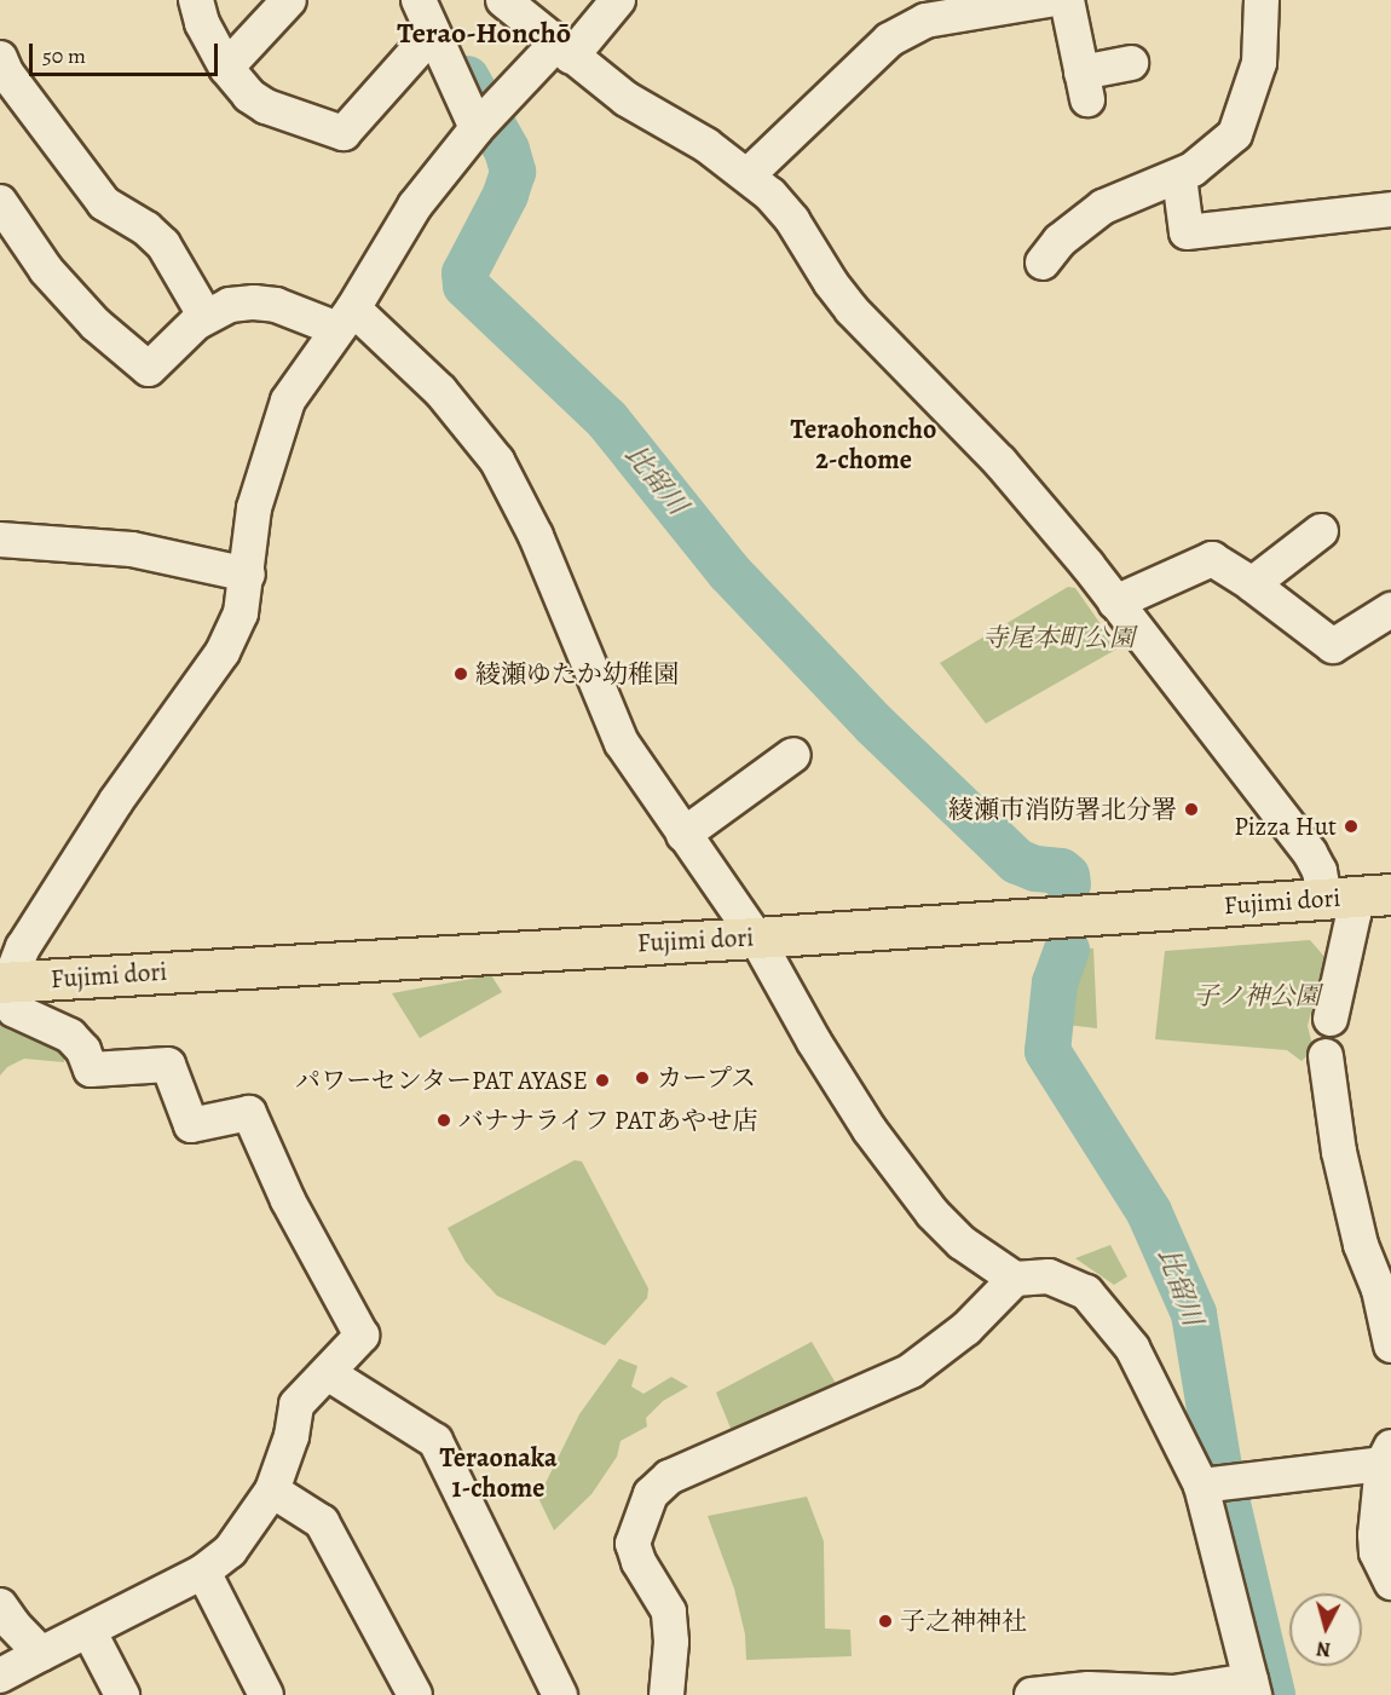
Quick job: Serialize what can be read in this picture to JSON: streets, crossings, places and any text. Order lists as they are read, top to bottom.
{
  "streets": {
    "main road": ["Fujimi dori"]
  },
  "districts": ["Terao-Honchō", "Teraohoncho 2-chome", "Teraonaka 1-chome"],
  "water": ["比留川"],
  "parks": ["寺尾本町公園", "子ノ神公園"],
  "places": [
    "綾瀬ゆたか幼稚園",
    "綾瀬市消防署北分署",
    "Pizza Hut",
    "カープス",
    "パワーセンターPAT AYASE",
    "バナナライフ PATあやせ店",
    "子之神神社"
  ],
  "scale_bar": "50 m",
  "north": "bottom"
}
